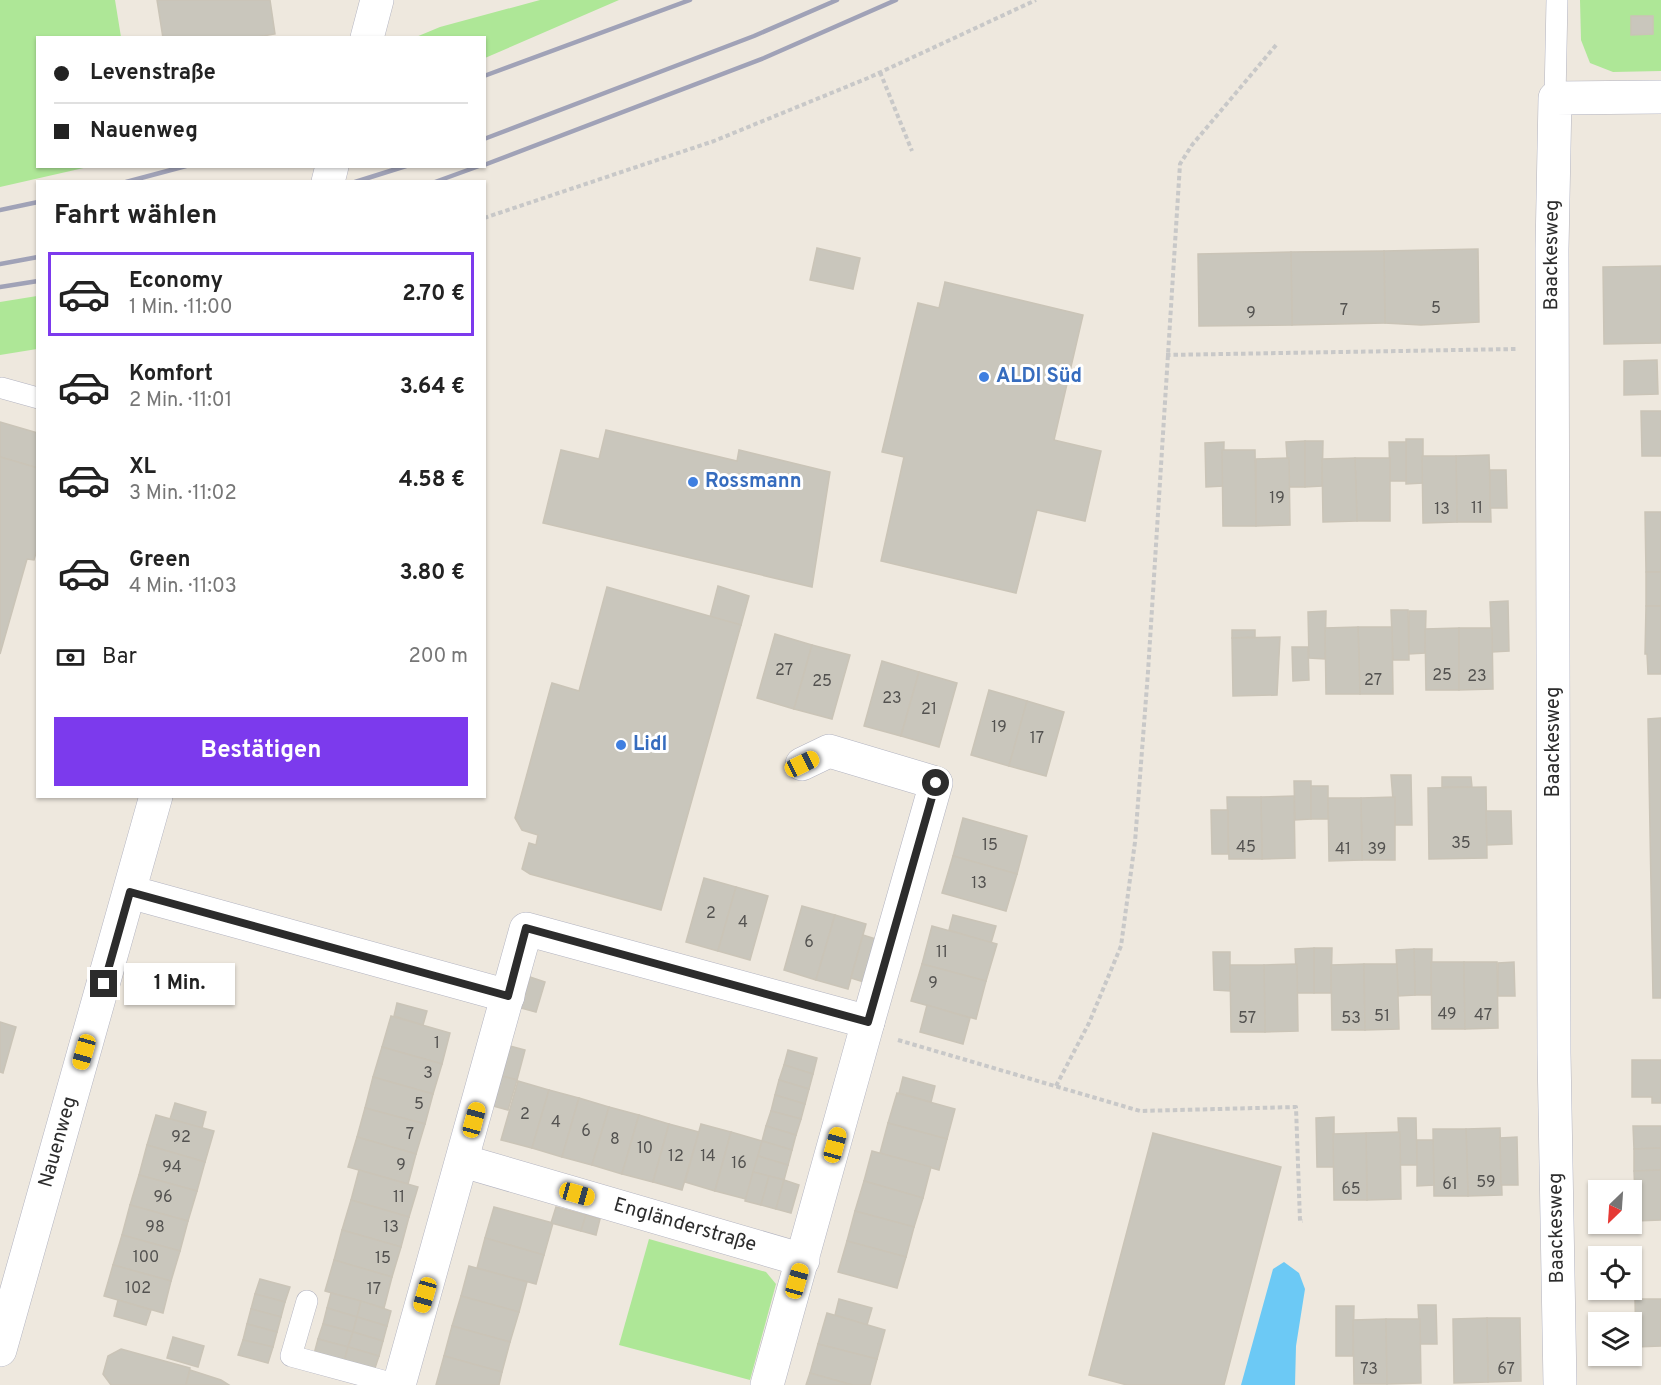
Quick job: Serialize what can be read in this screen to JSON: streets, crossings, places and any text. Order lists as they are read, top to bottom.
{
  "streets": {
    "street": ["Baackesweg", "Nauenweg", "Engländerstraße"]
  },
  "places": ["ALDI Süd", "Rossmann", "Lidl"],
  "house_numbers": [
    "5",
    "7",
    "9",
    "19",
    "11",
    "13",
    "27",
    "25",
    "23",
    "27",
    "25",
    "23",
    "21",
    "19",
    "17",
    "35",
    "15",
    "45",
    "41",
    "39",
    "13",
    "2",
    "4",
    "6",
    "11",
    "9",
    "49",
    "47",
    "51",
    "57",
    "53",
    "1",
    "3",
    "5",
    "2",
    "4",
    "6",
    "7",
    "92",
    "8",
    "10",
    "12",
    "14",
    "16",
    "9",
    "94",
    "59",
    "61",
    "65",
    "96",
    "11",
    "98",
    "13",
    "100",
    "15",
    "102",
    "17",
    "73",
    "67"
  ],
  "north": "bottom left",
  "page": {
    "banner": ["Levenstraße", "Nauenweg"],
    "heading": "Fahrt wählen",
    "list": [
      {
        "name": "Economy",
        "note": "1 Min. · 11:00",
        "value": "2.70 €"
      },
      {
        "name": "Komfort",
        "note": "2 Min. · 11:01",
        "value": "3.64 €"
      },
      {
        "name": "XL",
        "note": "3 Min. · 11:02",
        "value": "4.58 €"
      },
      {
        "name": "Green",
        "note": "4 Min. · 11:03",
        "value": "3.80 €"
      }
    ],
    "pay": ["Bar", "200 m"],
    "buttons": "Bestätigen",
    "bubble": "1 Min."
  }
}
